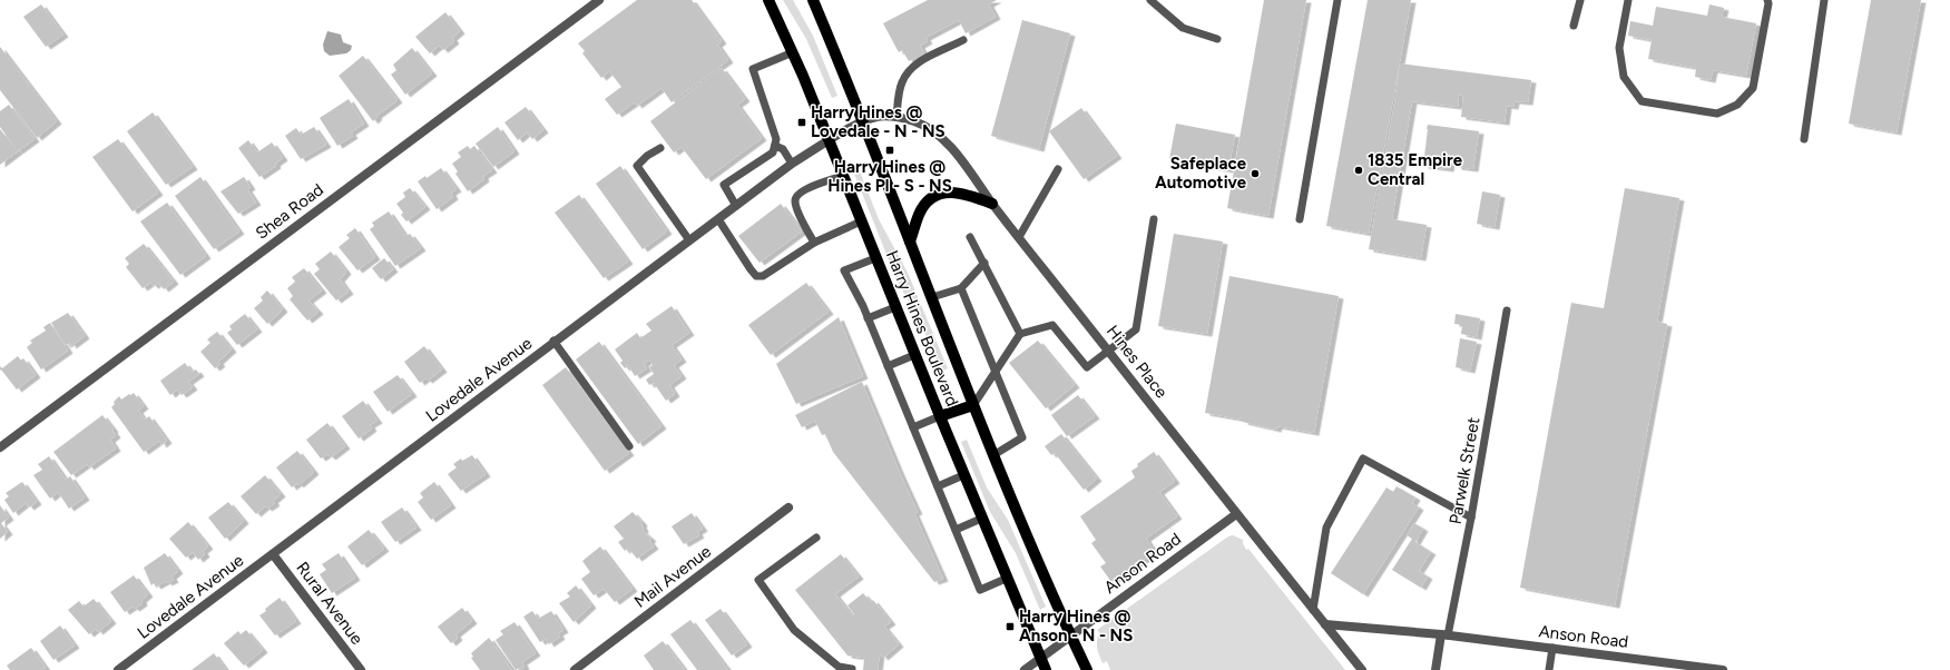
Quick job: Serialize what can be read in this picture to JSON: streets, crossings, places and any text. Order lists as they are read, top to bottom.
{
  "streets": {
    "main road": ["Harry Hines Boulevard"],
    "street": [
      "Shea Road",
      "Hines Place",
      "Lovedale Avenue",
      "Anson Road",
      "Mail Avenue",
      "Rural Avenue"
    ],
    "lane": ["Parwelk Street"]
  },
  "crossings": [
    ["Harry Hines Boulevard", "Hines Place"],
    ["Harry Hines Boulevard", "Lovedale Avenue"],
    ["Harry Hines Boulevard", "Anson Road"],
    ["Hines Place", "Lovedale Avenue"],
    ["Hines Place", "Anson Road"],
    ["Lovedale Avenue", "Rural Avenue"],
    ["Parwelk Street", "Anson Road"]
  ],
  "places": {
    "transit": ["Harry Hines @ Lovedale - N - NS", "Harry Hines @ Hines Pl - S - NS", "Harry Hines @ Anson - N - NS"],
    "other": ["1835 Empire Central", "Safeplace Automotive"]
  }
}
